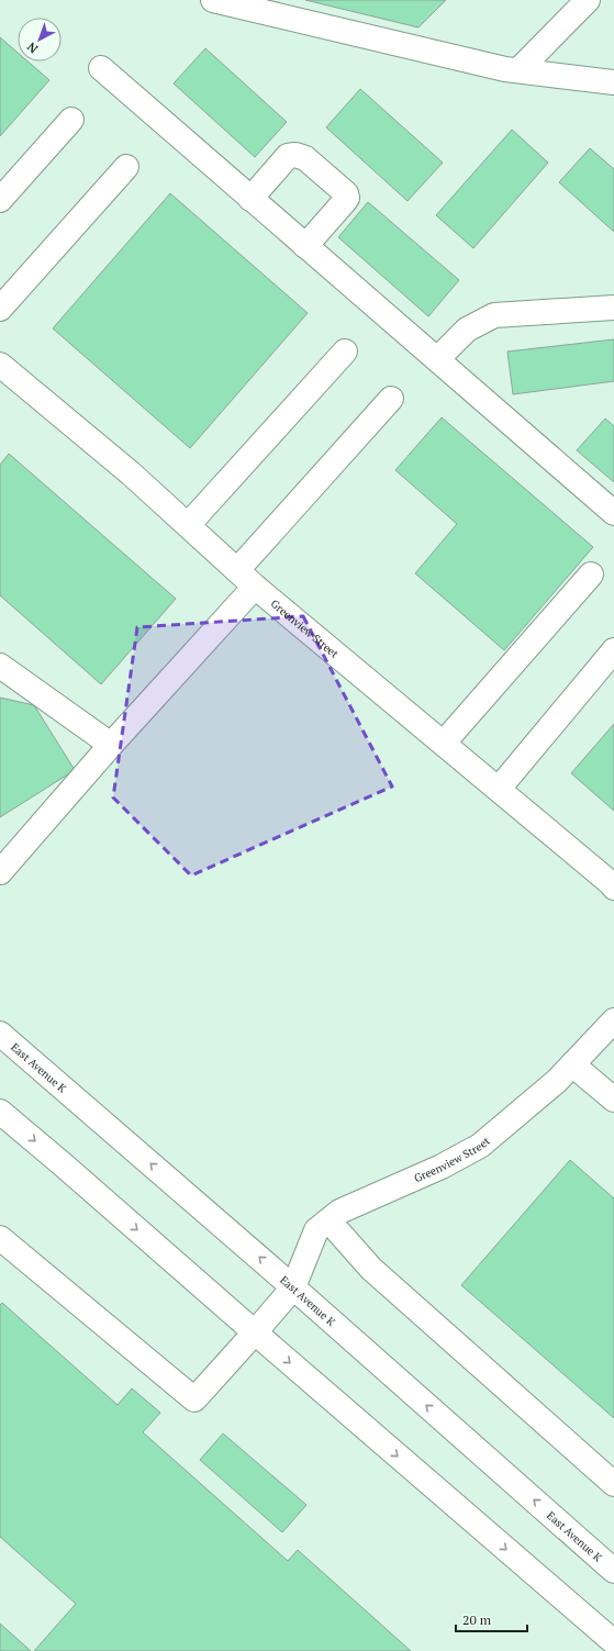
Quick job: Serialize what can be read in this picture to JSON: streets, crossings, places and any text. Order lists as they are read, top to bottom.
{
  "streets": {
    "street": ["Greenview Street", "East Avenue K"]
  },
  "crossings": [
    ["Greenview Street", "East Avenue K"]
  ],
  "scale_bar": "20 m",
  "north": "bottom left"
}
